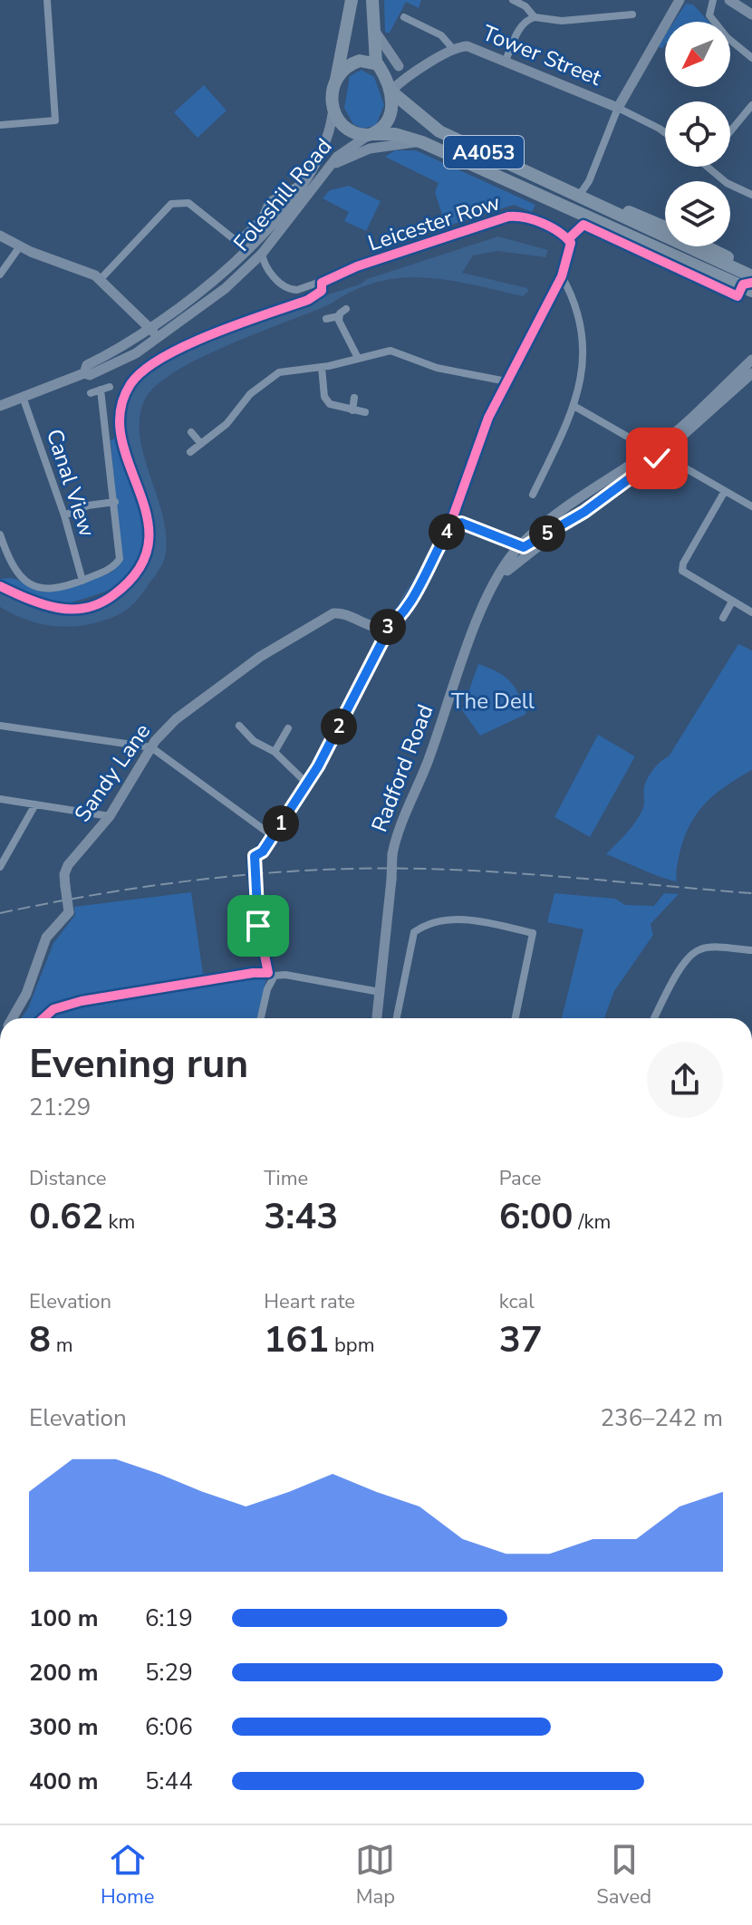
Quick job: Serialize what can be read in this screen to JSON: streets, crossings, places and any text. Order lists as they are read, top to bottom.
{
  "streets": {
    "highway": ["A4053"],
    "main road": [
      "Tower Street",
      "Foleshill Road",
      "Radford Road",
      "Sandy Lane"
    ],
    "street": ["Leicester Row", "Canal View"]
  },
  "crossings": [
    ["Tower Street", "A4053"],
    ["Tower Street", "Foleshill Road"],
    ["A4053", "Foleshill Road"],
    ["Foleshill Road", "Canal View"]
  ],
  "parks": ["The Dell"],
  "north": "bottom left",
  "page": {
    "pins": [
      "4",
      "5",
      "3",
      "2",
      "1"
    ],
    "heading": ["Evening run", "21:29"],
    "stats": [
      ["Distance", "0.62 km"],
      ["Time", "3:43"],
      ["Pace", "6:00 /km"],
      ["Elevation", "8 m"],
      ["Heart rate", "161 bpm"],
      ["kcal", "37"]
    ],
    "chart": ["Elevation", "236–242 m"],
    "list": [
      {
        "name": "100 m",
        "note": "6:19"
      },
      {
        "name": "200 m",
        "note": "5:29"
      },
      {
        "name": "300 m",
        "note": "6:06"
      },
      {
        "name": "400 m",
        "note": "5:44"
      }
    ],
    "tabs": ["Home", "Map", "Saved"]
  }
}
